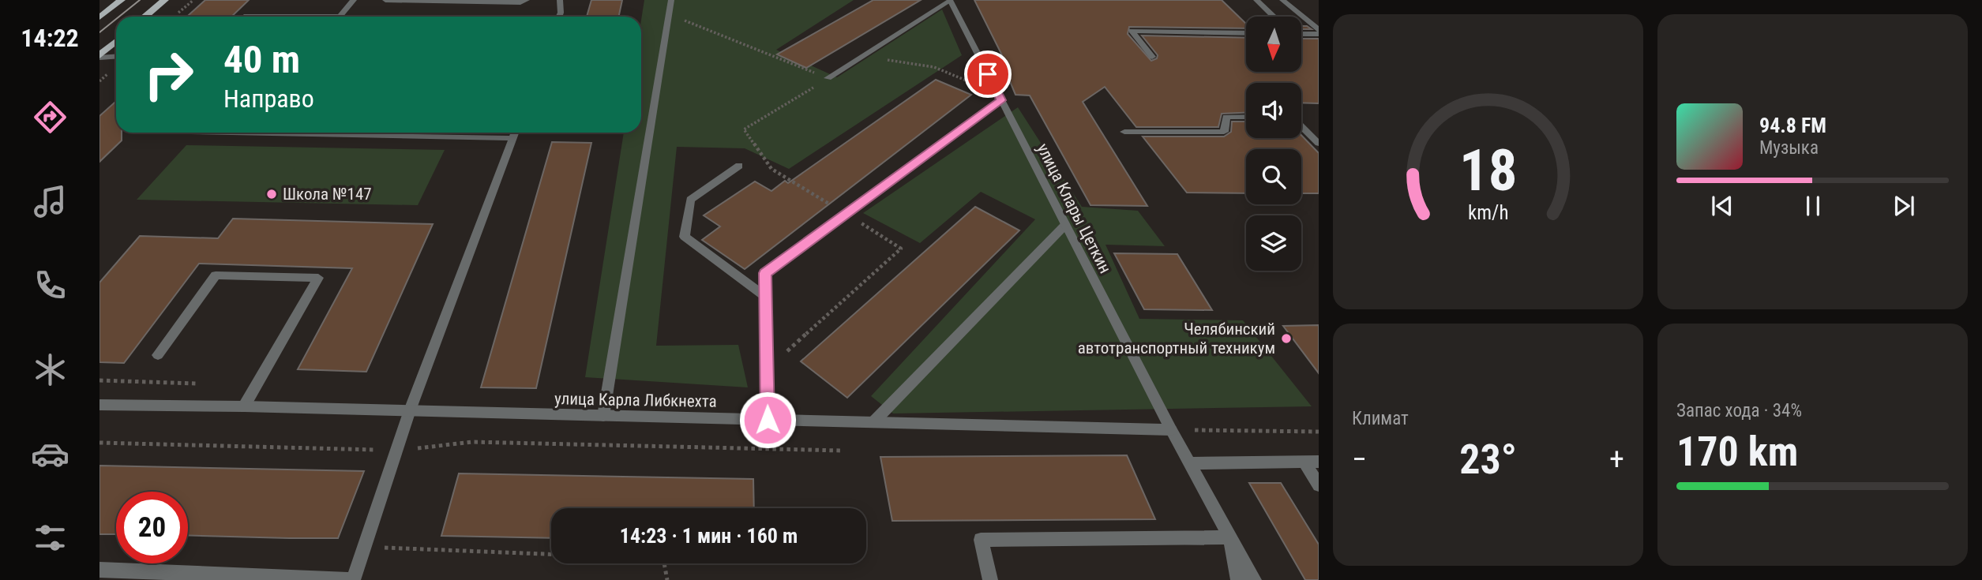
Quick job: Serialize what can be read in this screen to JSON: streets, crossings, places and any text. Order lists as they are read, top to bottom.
{
  "streets": {
    "street": ["улица Клары Цеткин", "улица Карла Либкнехта"]
  },
  "crossings": [
    ["улица Клары Цеткин", "улица Карла Либкнехта"]
  ],
  "places": ["Школа №147", "Челябинский автотранспортный техникум"],
  "north": "bottom",
  "page": {
    "tabs": "14:22",
    "turn": ["40 m", "Направо"],
    "song": ["94.8 FM", "Музыка"],
    "tile": [
      "Климат",
      ["Запас хода · 34%", "170 km"]
    ],
    "heat": ["−", "23°", "+"],
    "limit": "20",
    "trip": "14:23 · 1 мин · 160 m",
    "gauge": ["18", "km/h"]
  }
}
